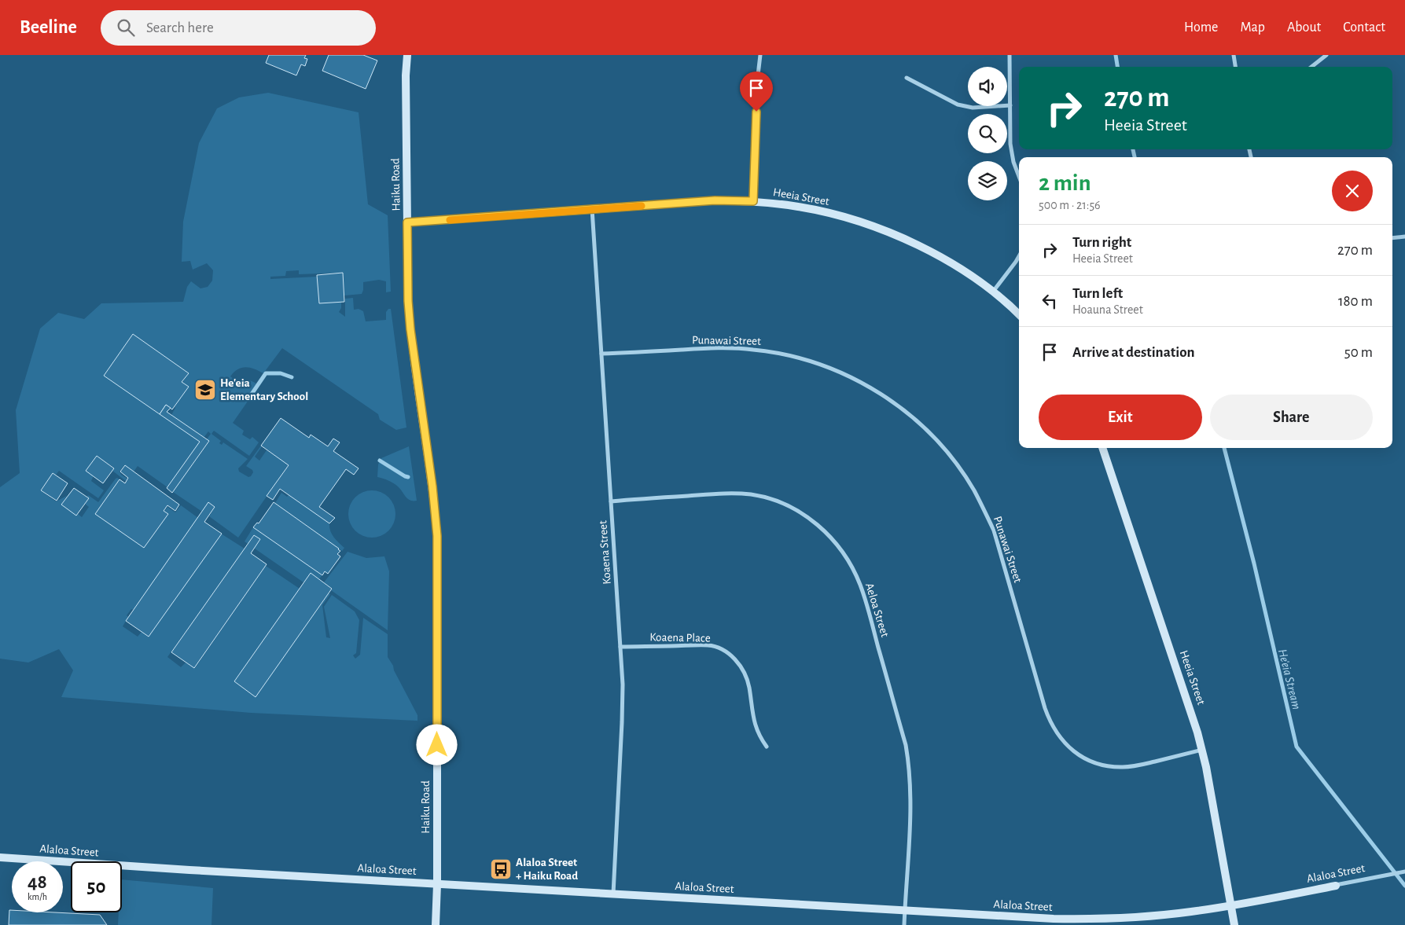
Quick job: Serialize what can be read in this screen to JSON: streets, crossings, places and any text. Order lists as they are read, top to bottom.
{
  "streets": {
    "street": [
      "Haiku Road",
      "Heeia Street",
      "Punawai Street",
      "Koaena Street",
      "Aeloa Street",
      "Koaena Place",
      "Alaloa Street"
    ]
  },
  "crossings": [
    ["Haiku Road", "Heeia Street"],
    ["Haiku Road", "Alaloa Street"],
    ["Heeia Street", "Punawai Street"],
    ["Heeia Street", "Koaena Street"],
    ["Heeia Street", "Alaloa Street"],
    ["Punawai Street", "Koaena Street"],
    ["Koaena Street", "Aeloa Street"],
    ["Koaena Street", "Koaena Place"],
    ["Koaena Street", "Alaloa Street"],
    ["Aeloa Street", "Alaloa Street"]
  ],
  "water": ["He'eia Stream"],
  "places": {
    "school or university": ["He'eia Elementary School"],
    "bus stop": ["Alaloa Street + Haiku Road"]
  },
  "page": {
    "header": "Beeline",
    "search": "Search here",
    "nav": [
      "Home",
      "Map",
      "About",
      "Contact"
    ],
    "turn": ["270 m", "Heeia Street"],
    "heading": ["2 min", "500 m · 21:56"],
    "list": [
      {
        "name": "Turn right",
        "note": "Heeia Street",
        "value": "270 m"
      },
      {
        "name": "Turn left",
        "note": "Hoauna Street",
        "value": "180 m"
      },
      {
        "name": "Arrive at destination",
        "value": "50 m"
      }
    ],
    "buttons": ["Exit", "Share"],
    "speed": "48 km/h",
    "limit": "50"
  }
}
